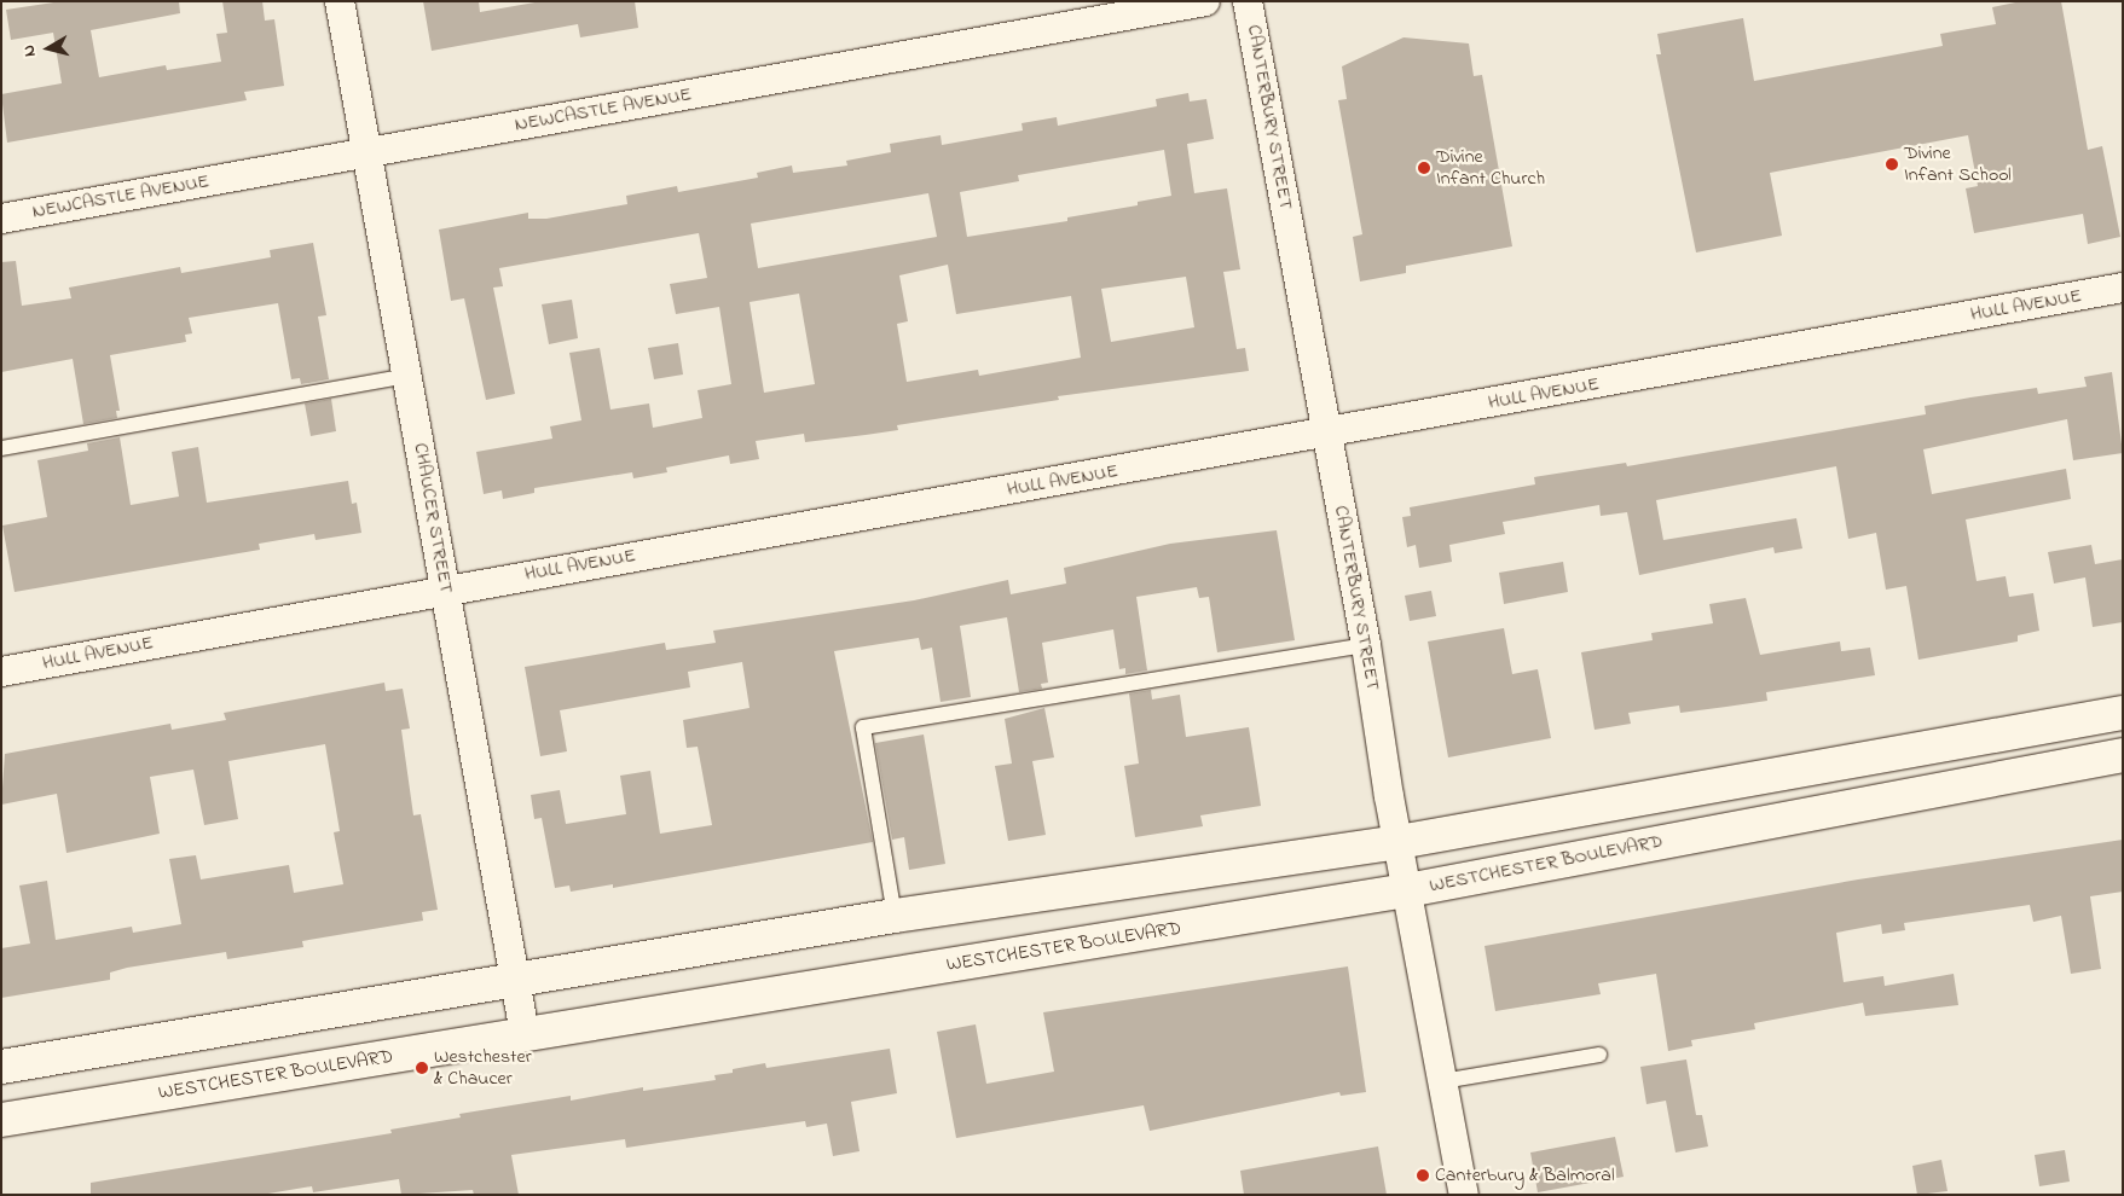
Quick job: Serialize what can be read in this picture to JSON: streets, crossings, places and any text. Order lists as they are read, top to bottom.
{
  "streets": {
    "street": [
      "NEWCASTLE AVENUE",
      "CANTERBURY STREET",
      "HULL AVENUE",
      "CHAUCER STREET",
      "WESTCHESTER BOULEVARD"
    ]
  },
  "crossings": [
    ["NEWCASTLE AVENUE", "CHAUCER STREET"],
    ["CANTERBURY STREET", "HULL AVENUE"],
    ["CANTERBURY STREET", "WESTCHESTER BOULEVARD"],
    ["HULL AVENUE", "CHAUCER STREET"],
    ["CHAUCER STREET", "WESTCHESTER BOULEVARD"]
  ],
  "places": [
    "Divine Infant School",
    "Divine Infant Church",
    "Westchester & Chaucer",
    "Canterbury & Balmoral"
  ],
  "north": "left"
}
